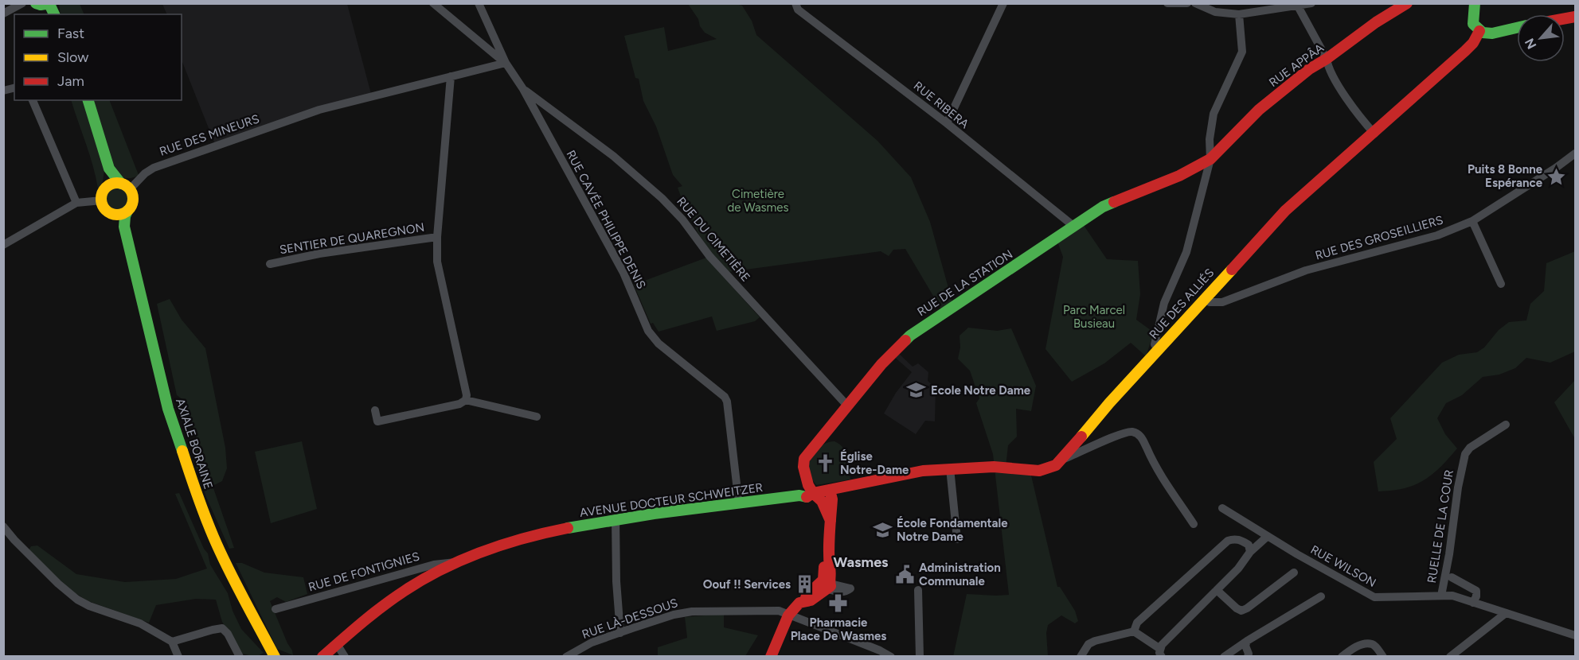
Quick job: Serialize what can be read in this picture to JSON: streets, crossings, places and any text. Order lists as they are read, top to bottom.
{
  "streets": {
    "street": [
      "RUE APPÂA",
      "RUE RIBERA",
      "RUE DES MINEURS",
      "RUE CAVÉE PHILIPPE DENIS",
      "RUE DES GROSEILLIERS",
      "SENTIER DE QUAREGNON",
      "RUE DU CIMETIÈRE",
      "RUE DE LA STATION",
      "RUE DES ALLIÉS",
      "AXIALE BORAINE",
      "AVENUE DOCTEUR SCHWEITZER",
      "RUELLE DE LA COUR",
      "RUE WILSON",
      "RUE DE FONTIGNIES",
      "RUE LÀ-DESSOUS"
    ]
  },
  "crossings": [
    ["RUE APPÂA", "RUE DE LA STATION"],
    ["RUE RIBERA", "RUE DE LA STATION"],
    ["RUE DES MINEURS", "RUE CAVÉE PHILIPPE DENIS"],
    ["RUE DES MINEURS", "SENTIER DE QUAREGNON"],
    ["RUE CAVÉE PHILIPPE DENIS", "RUE DU CIMETIÈRE"],
    ["RUE CAVÉE PHILIPPE DENIS", "AVENUE DOCTEUR SCHWEITZER"],
    ["RUE DES GROSEILLIERS", "RUE DES ALLIÉS"],
    ["RUE DU CIMETIÈRE", "RUE DE LA STATION"],
    ["RUE DE LA STATION", "AVENUE DOCTEUR SCHWEITZER"],
    ["AVENUE DOCTEUR SCHWEITZER", "RUE DE FONTIGNIES"],
    ["RUELLE DE LA COUR", "RUE WILSON"]
  ],
  "districts": ["Wasmes"],
  "parks": ["Cimetière de Wasmes", "Parc Marcel Busieau"],
  "places": {
    "place": ["Puits 8 Bonne Espérance"],
    "school or university": ["Ecole Notre Dame", "École Fondamentale Notre Dame"],
    "church": ["Église Notre-Dame"],
    "public building": ["Administration Communale"],
    "building": ["Oouf !! Services"],
    "pharmacy": ["Pharmacie Place De Wasmes"]
  },
  "legend": ["Fast", "Slow", "Jam"],
  "north": "bottom left"
}
